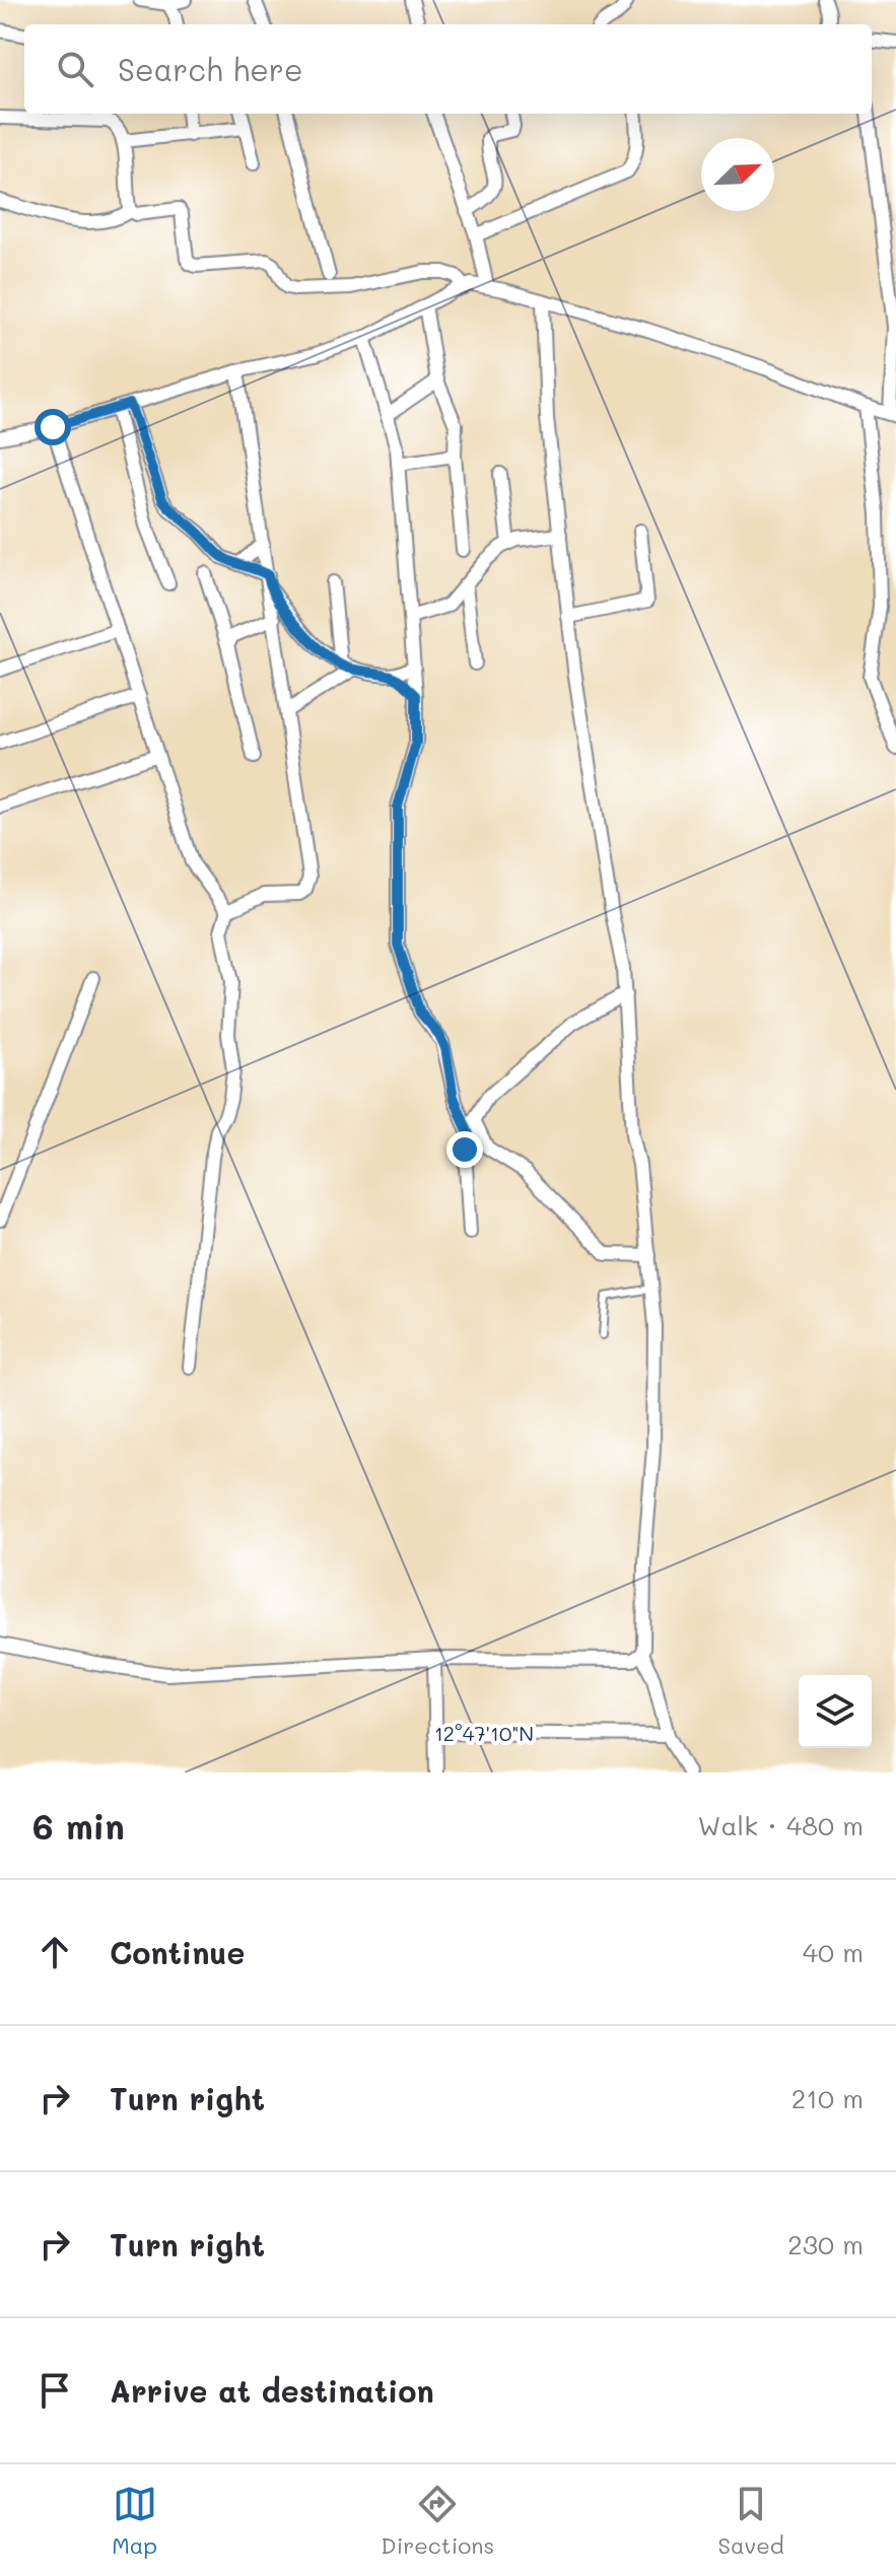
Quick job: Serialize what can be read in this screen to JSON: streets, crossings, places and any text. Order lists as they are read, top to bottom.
{
  "north": "top right",
  "page": {
    "search": "Search here",
    "heading": ["6 min", "Walk · 480 m"],
    "list": [
      ["Continue", "40 m"],
      ["Turn right", "210 m"],
      ["Turn right", "230 m"],
      "Arrive at destination"
    ],
    "nav": ["Map", "Directions", "Saved"]
  },
  "coordinates": ["12°47'10\"N"]
}
